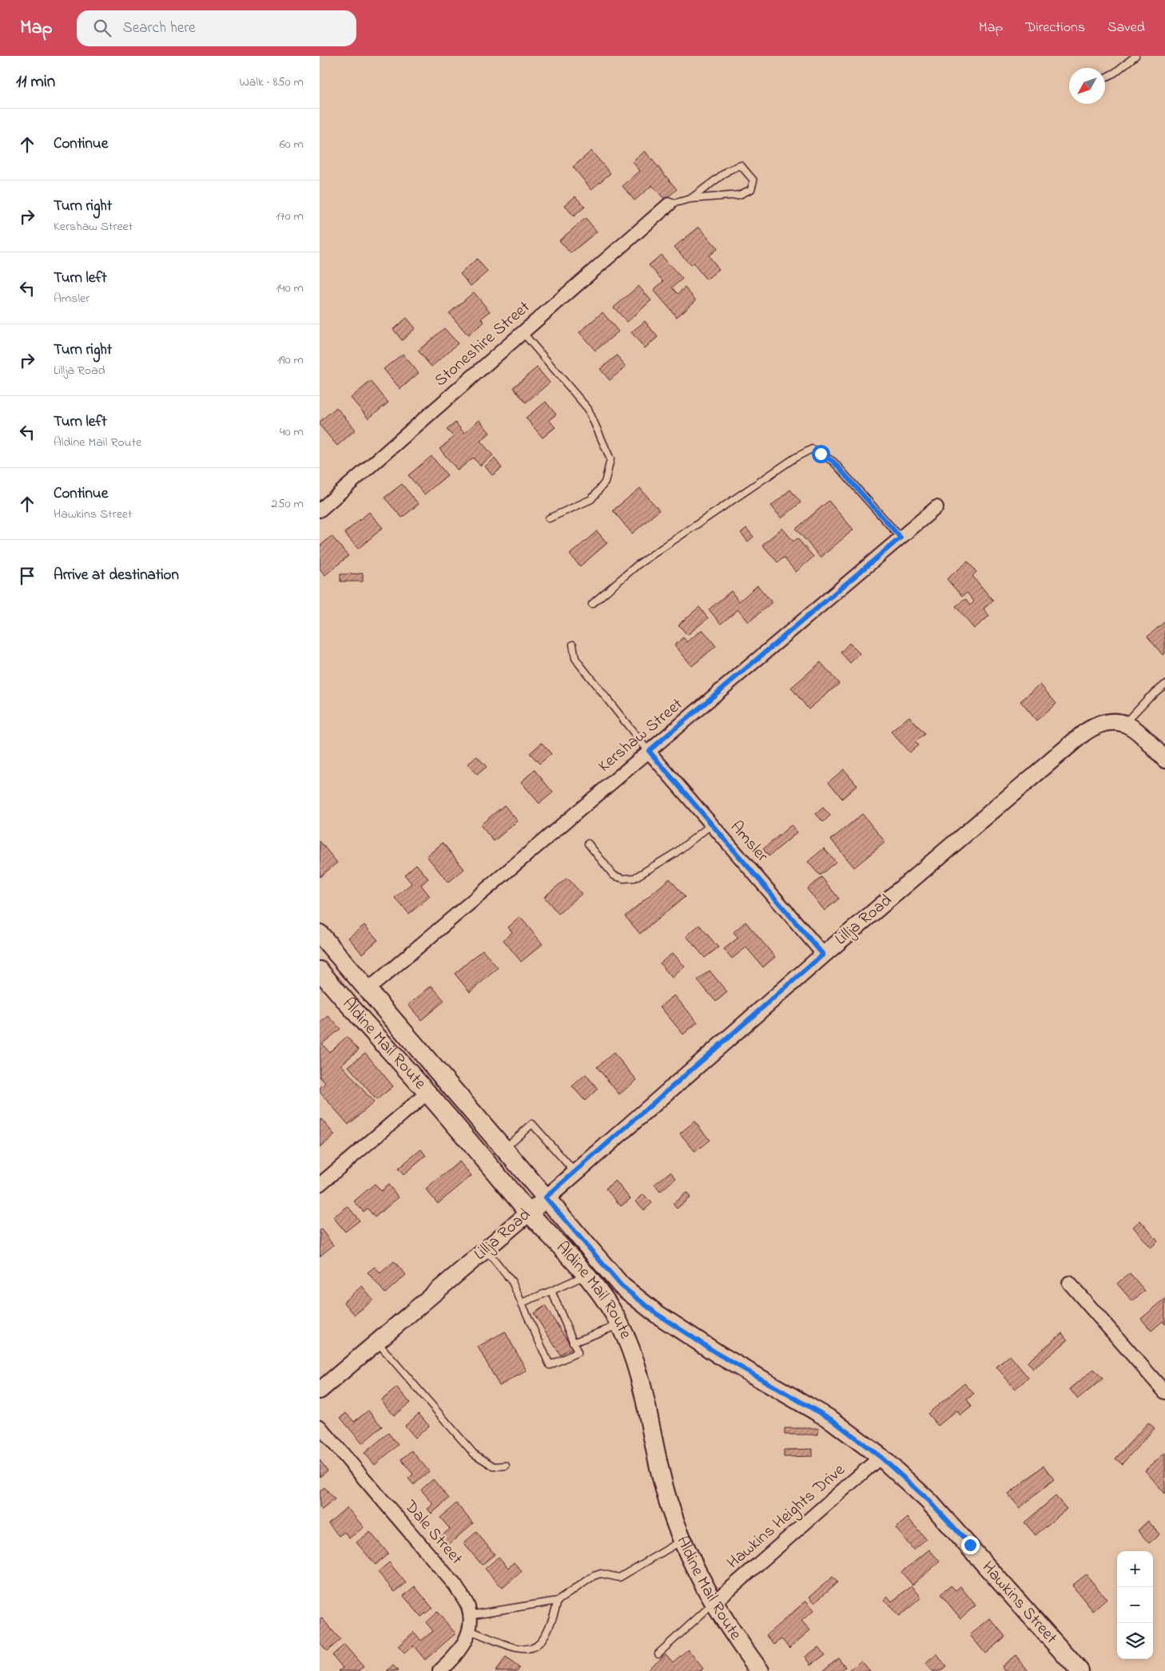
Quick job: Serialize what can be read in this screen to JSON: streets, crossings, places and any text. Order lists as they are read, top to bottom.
{
  "streets": {
    "main road": ["Aldine Mail Route", "Hawkins Street"],
    "street": [
      "Stoneshire Street",
      "Kershaw Street",
      "Amsler",
      "Lillja Road",
      "Hawkins Heights Drive",
      "Dale Street"
    ]
  },
  "crossings": [
    ["Kershaw Street", "Amsler"],
    ["Kershaw Street", "Aldine Mail Route"],
    ["Amsler", "Lillja Road"],
    ["Lillja Road", "Aldine Mail Route"],
    ["Aldine Mail Route", "Hawkins Heights Drive"],
    ["Aldine Mail Route", "Hawkins Street"],
    ["Hawkins Heights Drive", "Hawkins Street"]
  ],
  "north": "bottom left",
  "page": {
    "header": "Map",
    "search": "Search here",
    "nav": ["Map", "Directions", "Saved"],
    "heading": ["11 min", "Walk · 850 m"],
    "list": [
      ["Continue", "60 m"],
      ["Turn right", "Kershaw Street", "170 m"],
      ["Turn left", "Amsler", "140 m"],
      ["Turn right", "Lillja Road", "190 m"],
      ["Turn left", "Aldine Mail Route", "40 m"],
      ["Continue", "Hawkins Street", "250 m"],
      "Arrive at destination"
    ],
    "map_buttons": ["+", "−"]
  }
}
